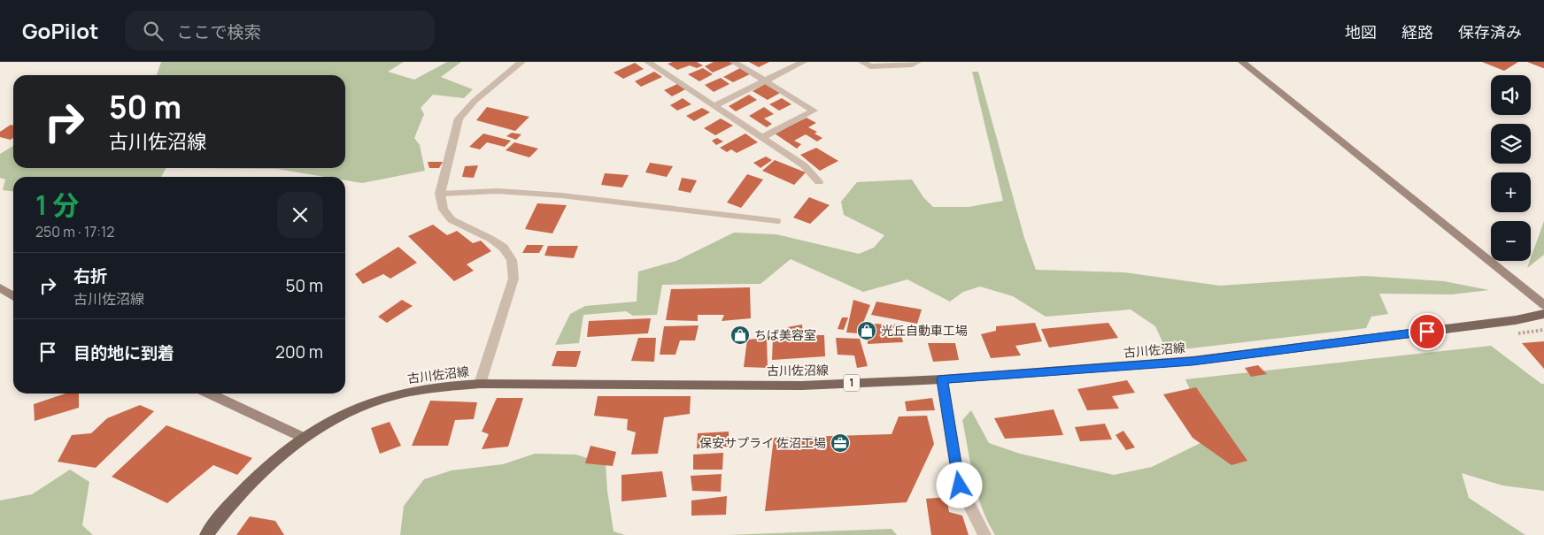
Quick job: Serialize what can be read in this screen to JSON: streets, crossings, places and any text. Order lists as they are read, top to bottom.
{
  "streets": {
    "main road": ["古川佐沼線", "1"]
  },
  "places": {
    "shop": ["光丘自動車工場", "ちば美容室"],
    "office": ["保安サプライ 佐沼工場"]
  },
  "page": {
    "header": "GoPilot",
    "search": "ここで検索",
    "nav": ["地図", "経路", "保存済み"],
    "map_buttons": ["+", "−"],
    "turn": ["50 m", "古川佐沼線"],
    "heading": ["1 分", "250 m · 17:12"],
    "list": [
      {
        "name": "右折",
        "note": "古川佐沼線",
        "value": "50 m"
      },
      {
        "name": "目的地に到着",
        "value": "200 m"
      }
    ]
  }
}
